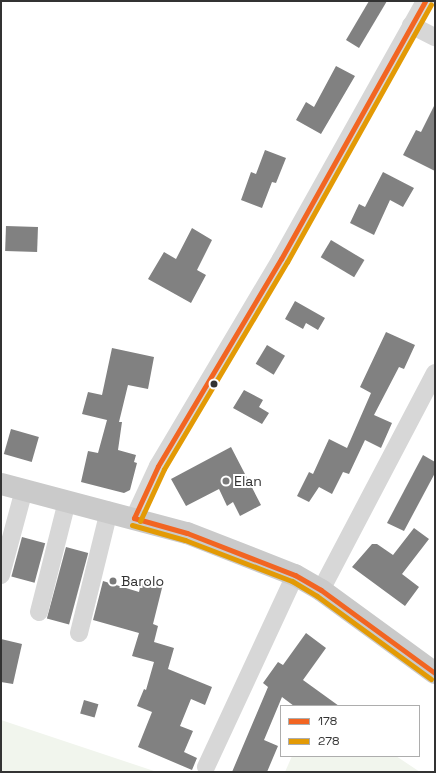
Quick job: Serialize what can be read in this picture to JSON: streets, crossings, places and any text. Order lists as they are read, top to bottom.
{
  "places": ["Elan", "Barolo"],
  "lines": ["transit line 178", "transit line 278"],
  "legend": ["178", "278"]
}
